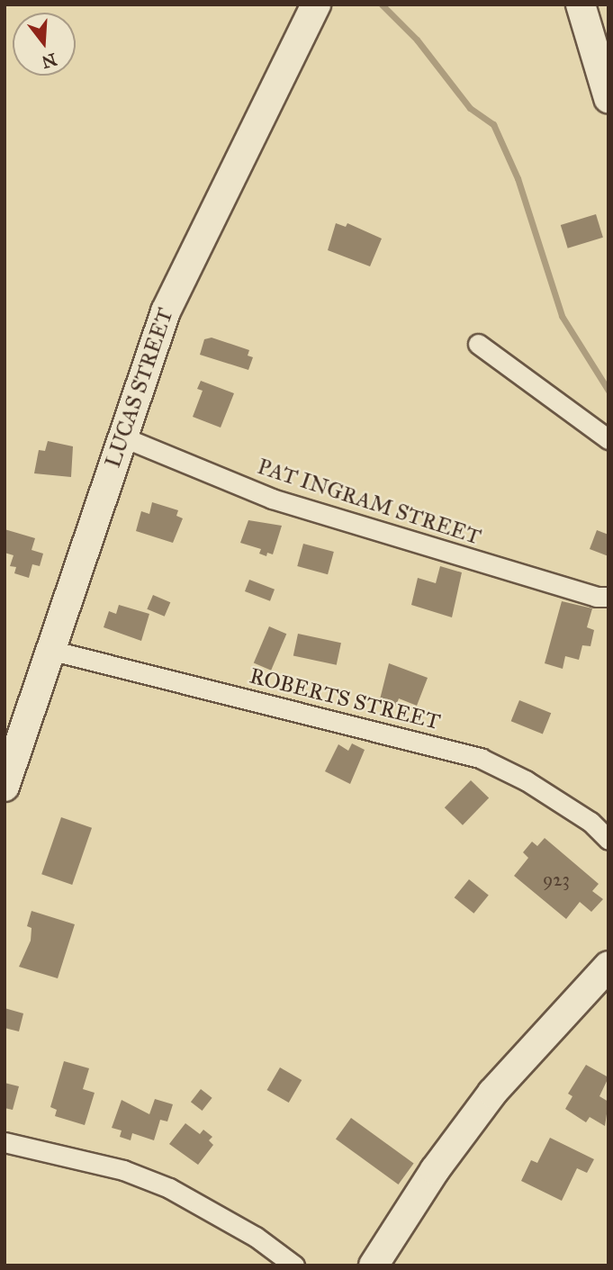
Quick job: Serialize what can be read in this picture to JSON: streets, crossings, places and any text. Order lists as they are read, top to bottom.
{
  "streets": {
    "street": ["LUCAS STREET", "PAT INGRAM STREET", "ROBERTS STREET"]
  },
  "crossings": [
    ["LUCAS STREET", "PAT INGRAM STREET"],
    ["LUCAS STREET", "ROBERTS STREET"]
  ],
  "house_numbers": ["923"],
  "north": "bottom"
}
